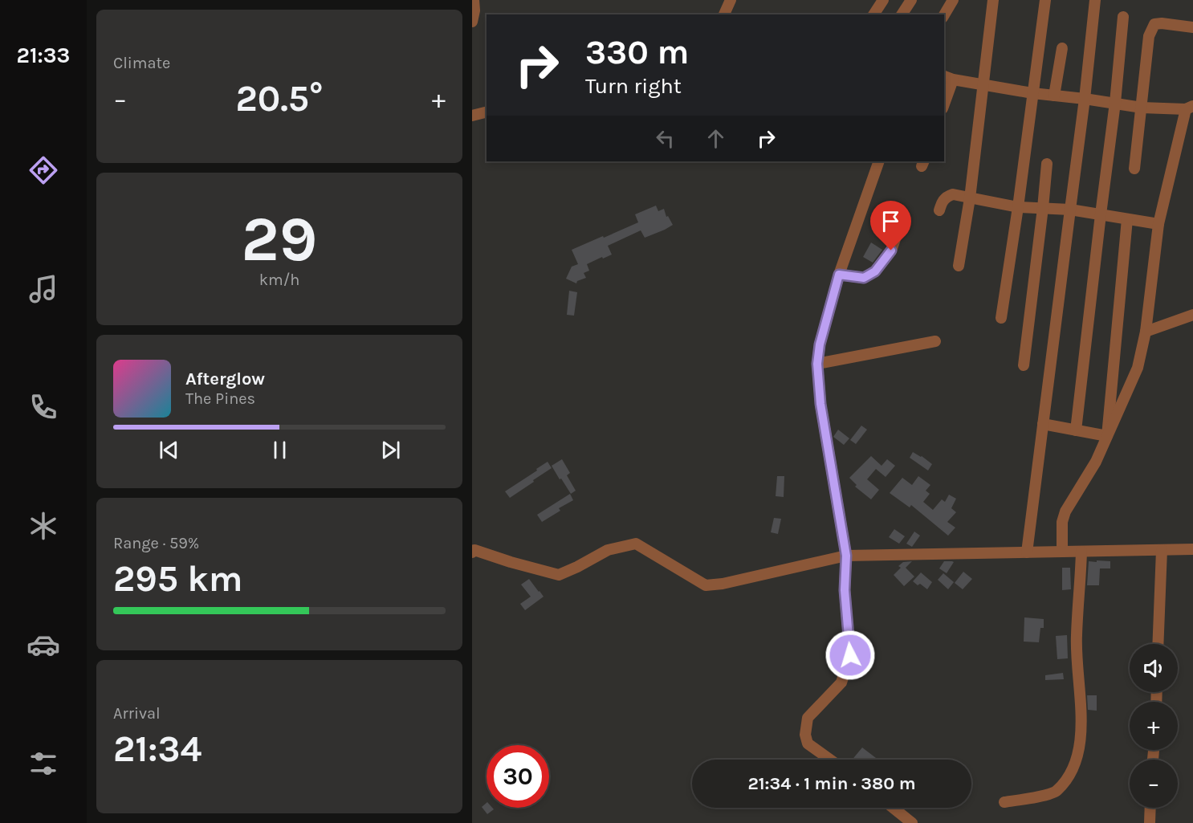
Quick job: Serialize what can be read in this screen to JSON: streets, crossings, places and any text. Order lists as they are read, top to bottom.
{
  "page": {
    "tabs": "21:33",
    "tile": [
      "Climate",
      ["29", "km/h"],
      ["Range · 59%", "295 km"],
      ["Arrival", "21:34"]
    ],
    "turn": ["330 m", "Turn right"],
    "heat": ["−", "20.5°", "+"],
    "song": ["Afterglow", "The Pines"],
    "map_buttons": ["+", "−"],
    "limit": "30",
    "trip": "21:34 · 1 min · 380 m"
  }
}
